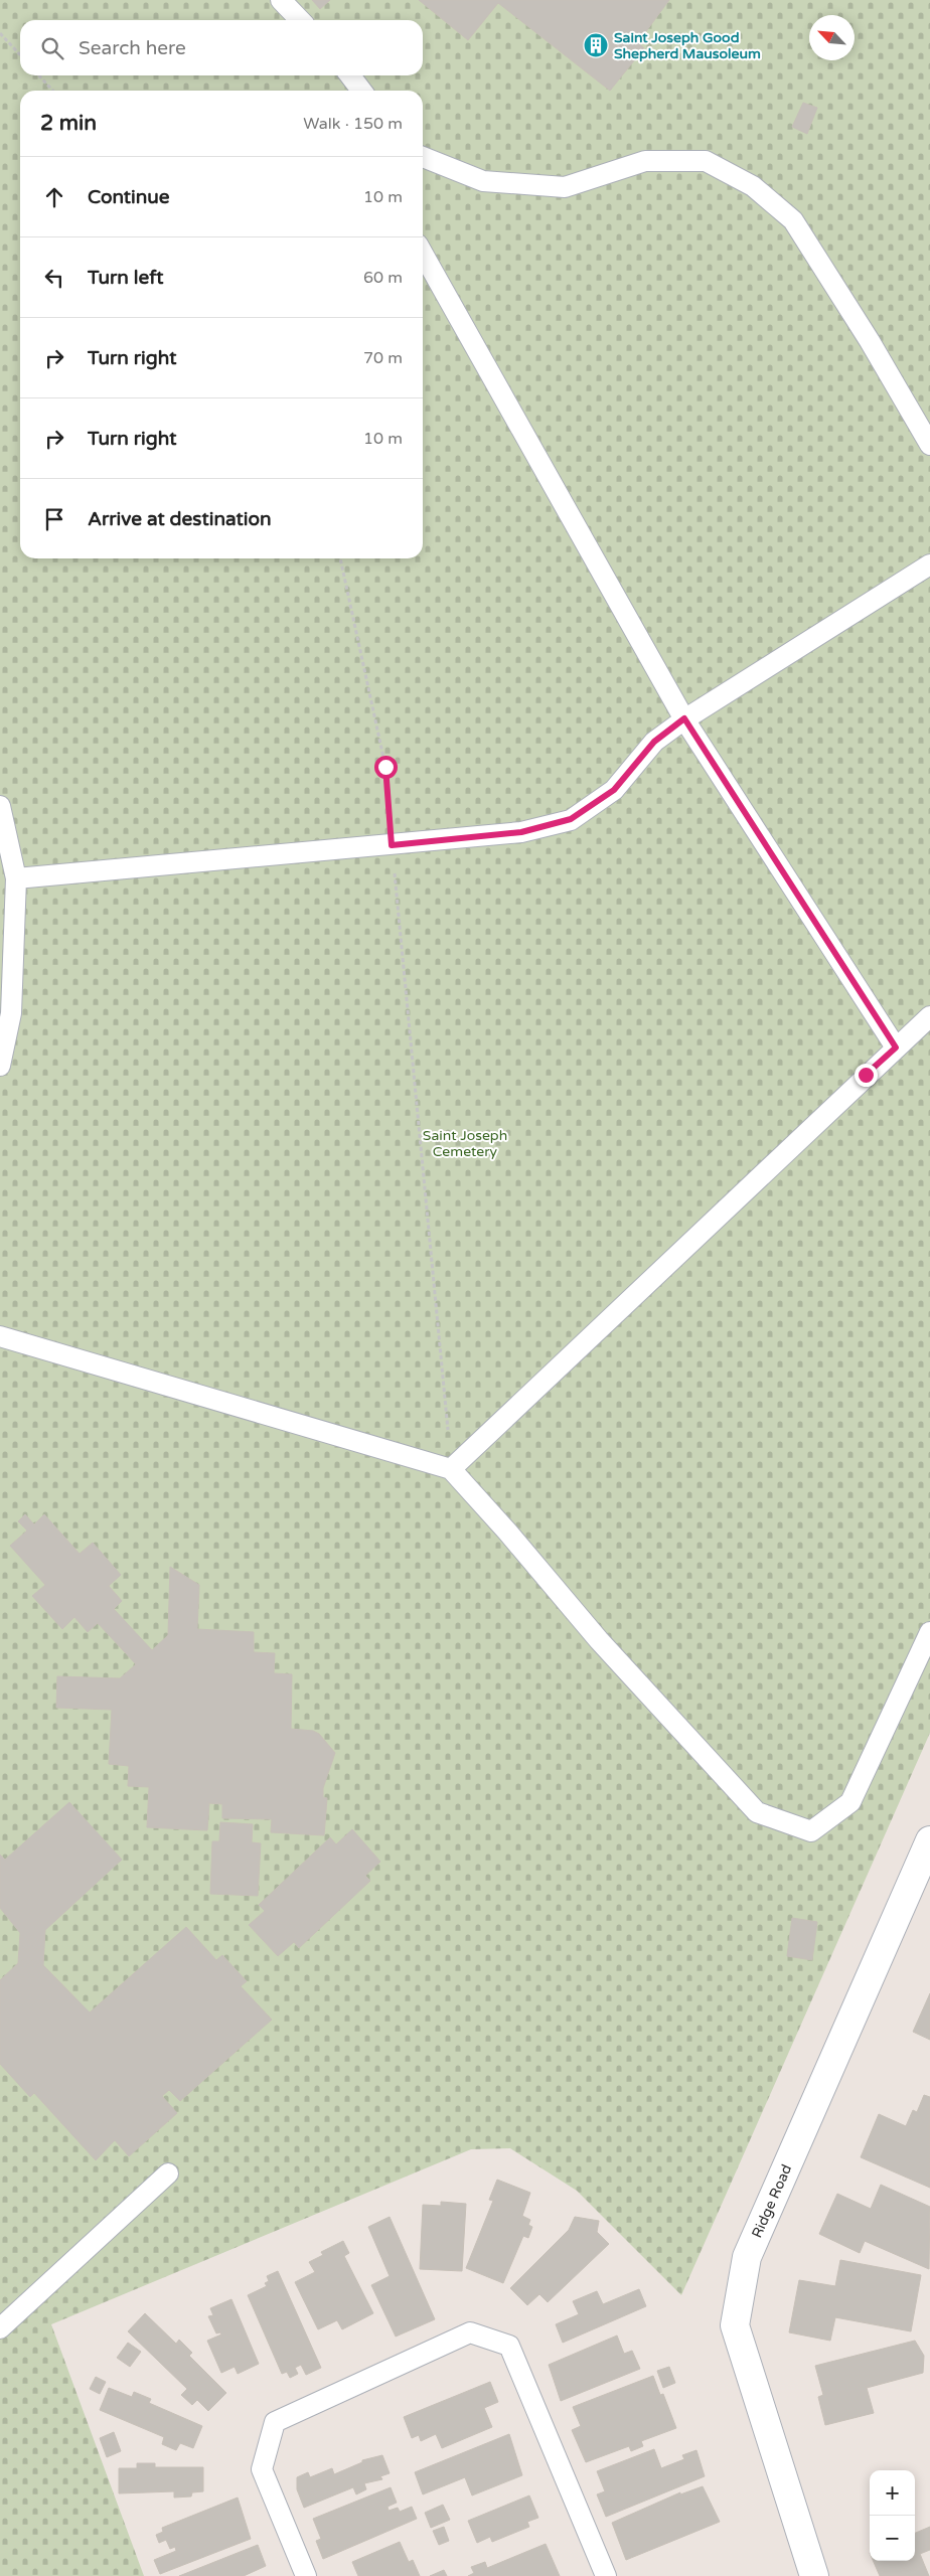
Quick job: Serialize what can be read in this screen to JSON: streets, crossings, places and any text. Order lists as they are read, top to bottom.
{
  "streets": {
    "street": ["Ridge Road"]
  },
  "parks": ["Saint Joseph Cemetery"],
  "places": {
    "building": ["Saint Joseph Good Shepherd Mausoleum"]
  },
  "north": "top left",
  "page": {
    "search": "Search here",
    "heading": ["2 min", "Walk · 150 m"],
    "list": [
      ["Continue", "10 m"],
      ["Turn left", "60 m"],
      ["Turn right", "70 m"],
      ["Turn right", "10 m"],
      "Arrive at destination"
    ],
    "map_buttons": ["+", "−"]
  }
}
